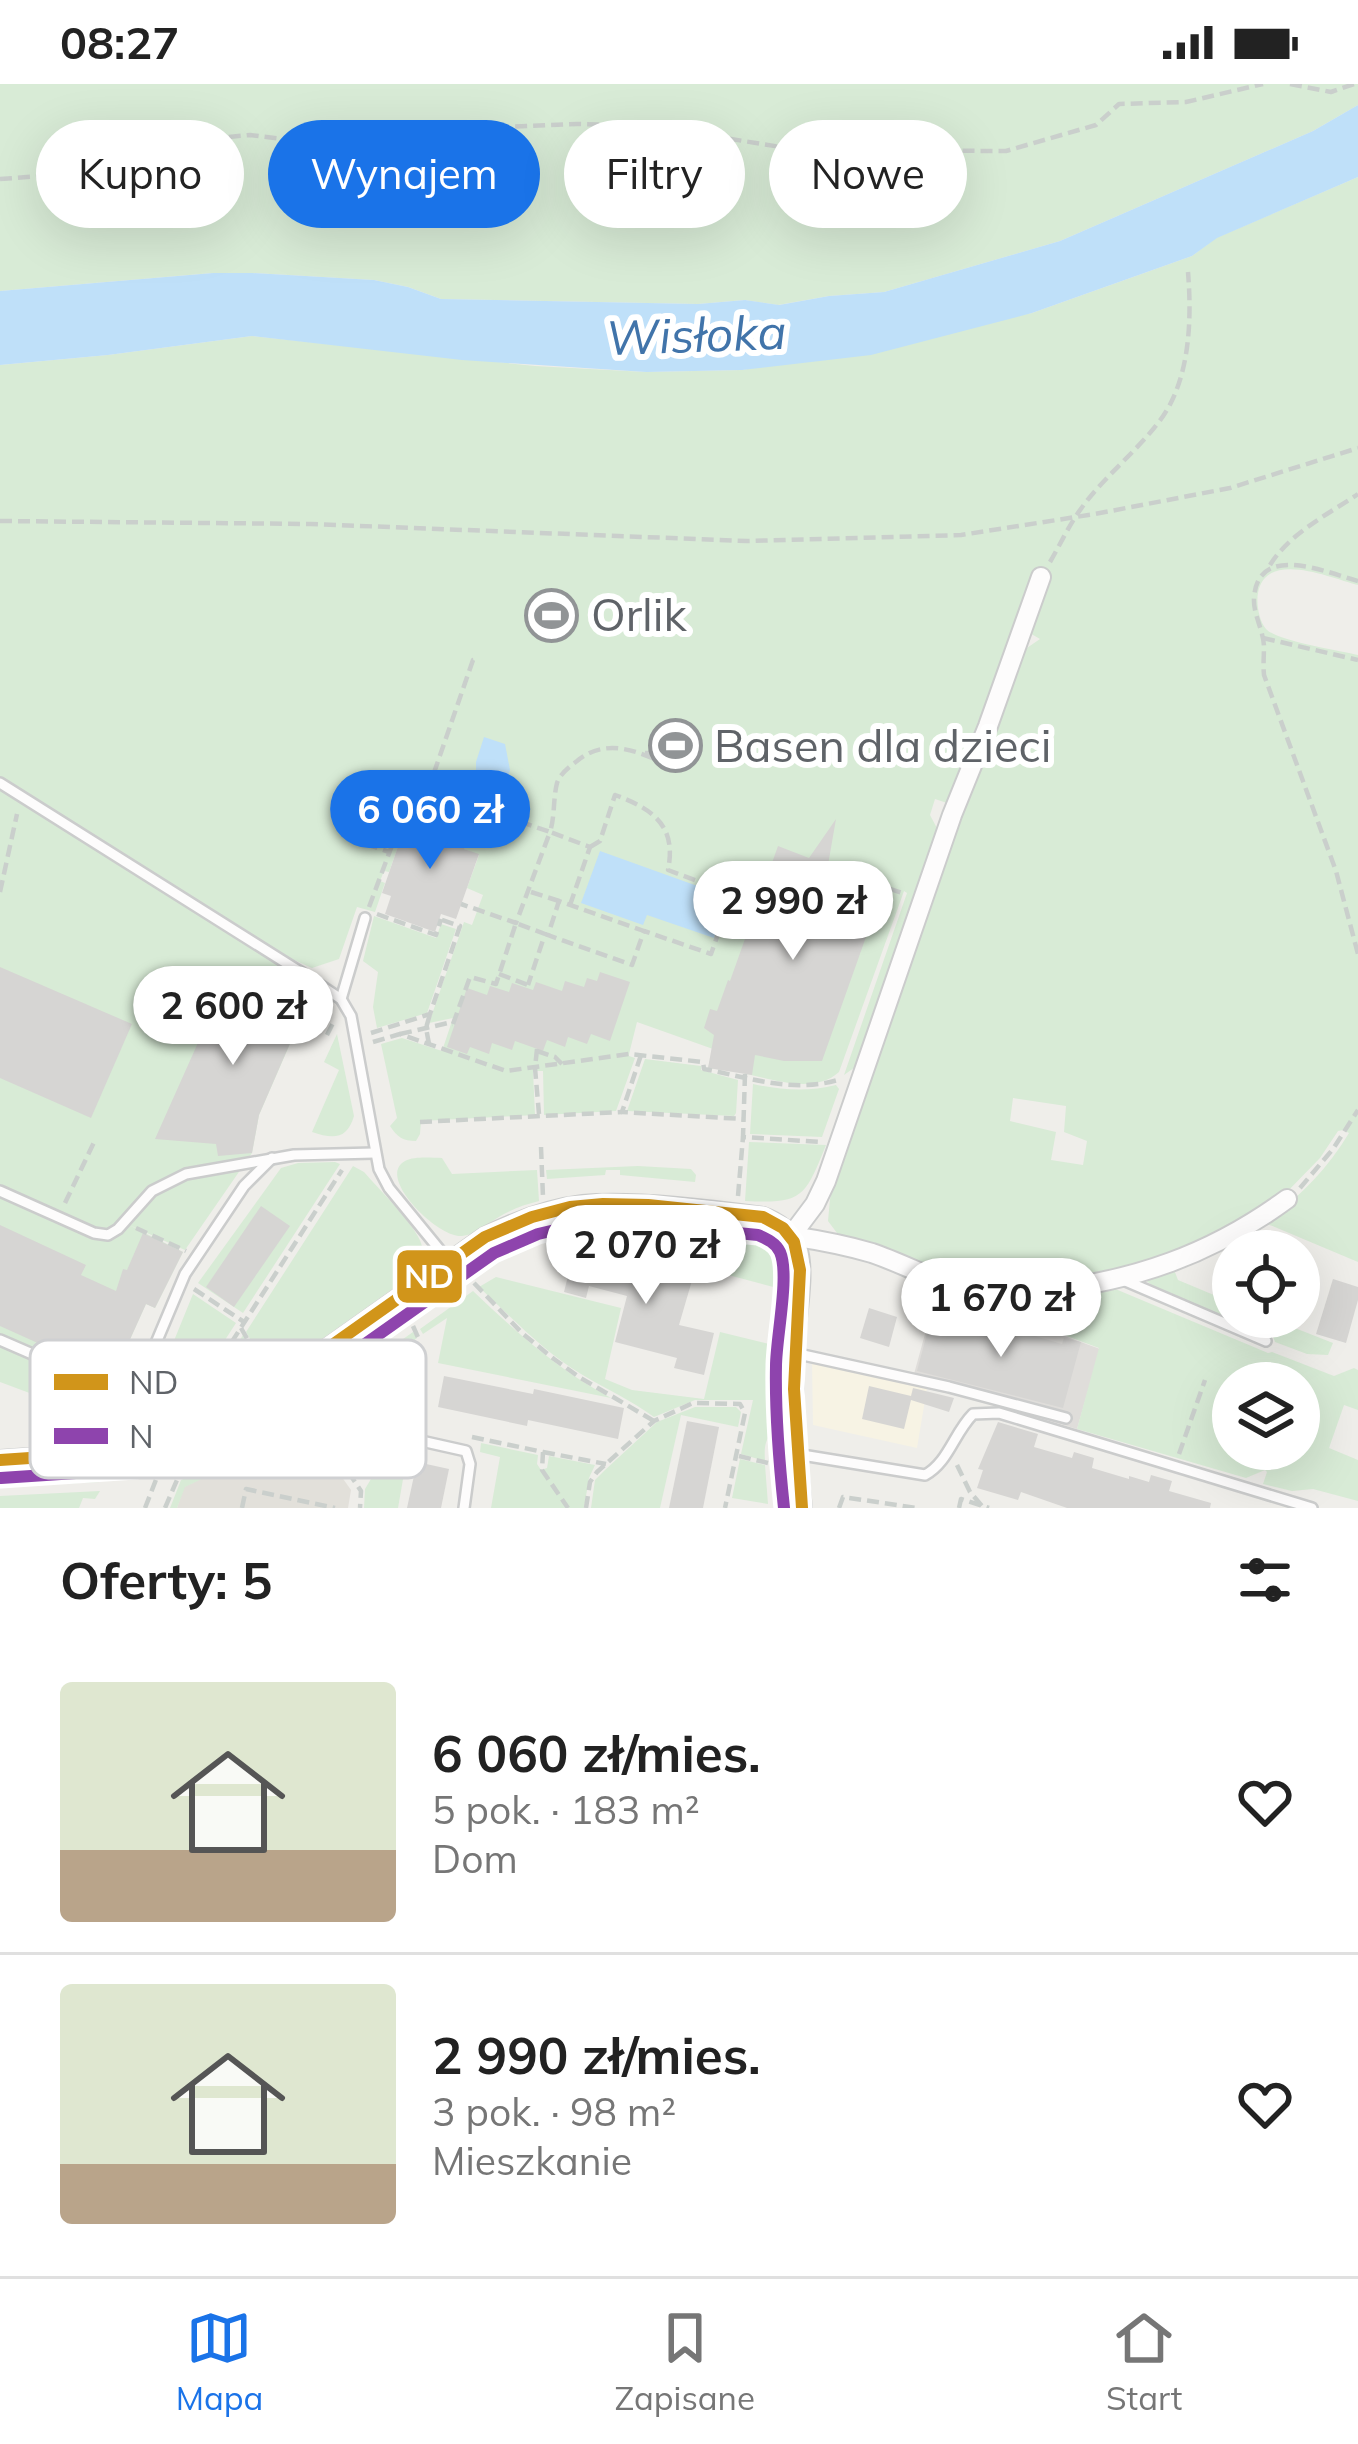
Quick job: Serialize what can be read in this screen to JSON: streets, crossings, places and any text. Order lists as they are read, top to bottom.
{
  "water": ["Wisłoka"],
  "places": {
    "sports": ["Orlik", "Basen dla dzieci"]
  },
  "lines": ["transit line ND", "transit line N"],
  "legend": ["ND", "N"],
  "page": {
    "status": "08:27",
    "chip": [
      "Kupno",
      "Wynajem",
      "Filtry",
      "Nowe"
    ],
    "price": [
      "6 060 zł",
      "2 990 zł",
      "2 600 zł",
      "2 070 zł",
      "1 670 zł"
    ],
    "heading": "Oferty: 5",
    "list": [
      {
        "name": "6 060 zł/mies.",
        "note": "5 pok. · 183 m² · Dom"
      },
      {
        "name": "2 990 zł/mies.",
        "note": "3 pok. · 98 m² · Mieszkanie"
      }
    ],
    "tabs": ["Mapa", "Zapisane", "Start"]
  }
}
